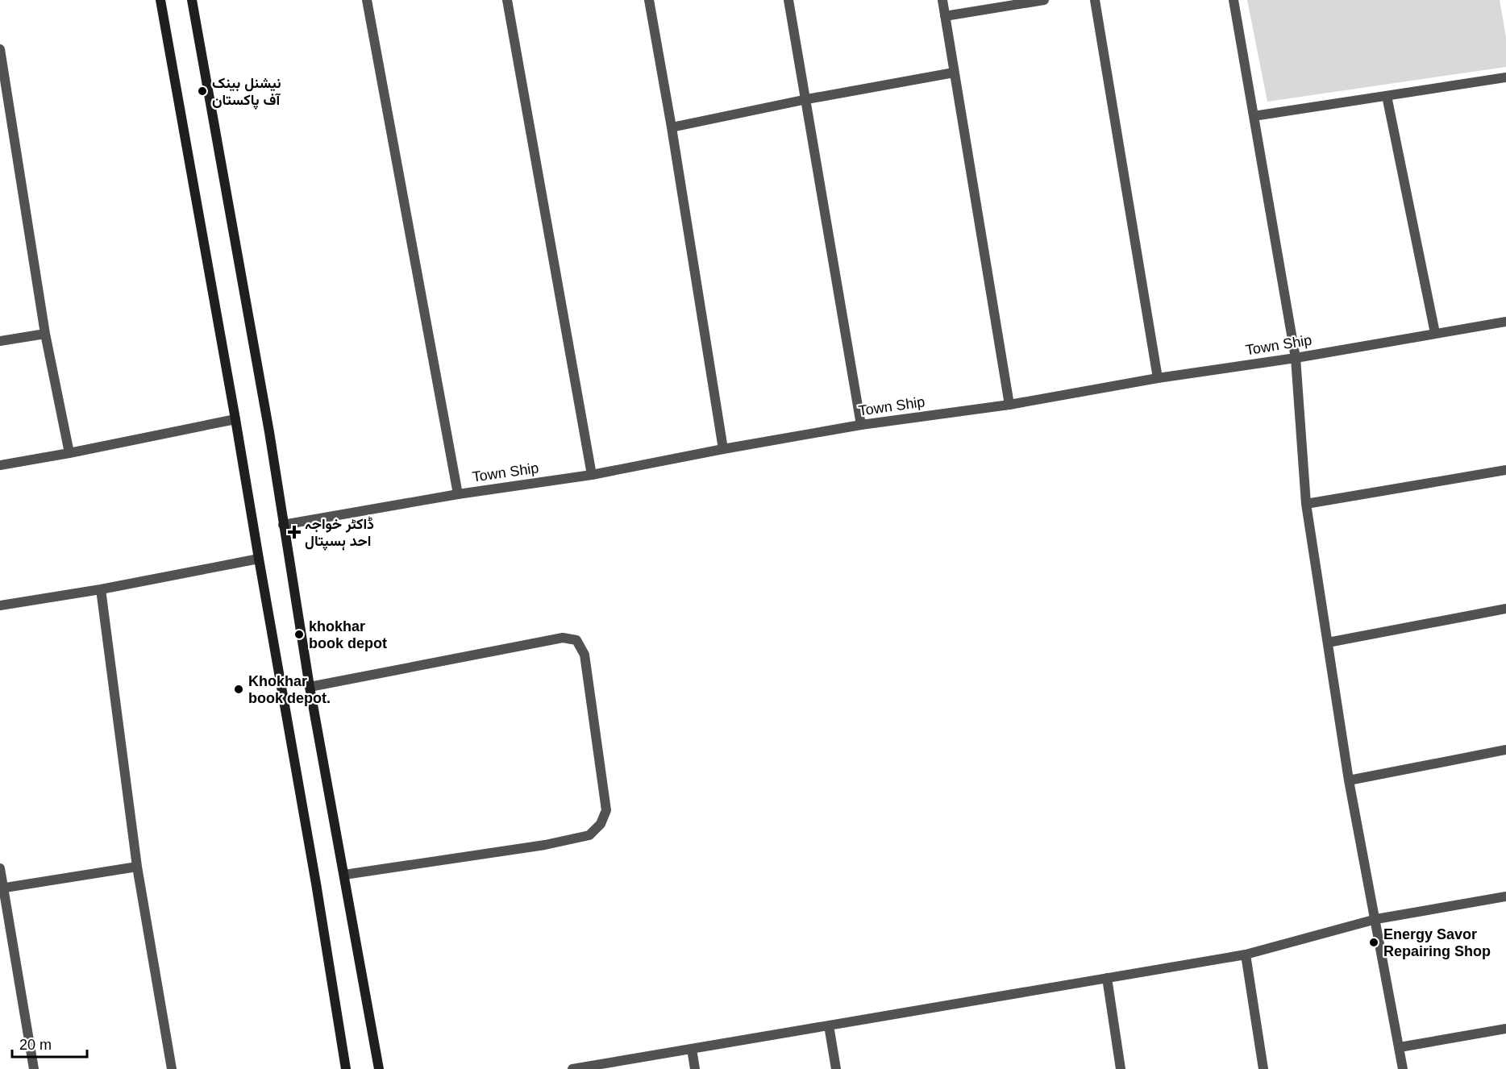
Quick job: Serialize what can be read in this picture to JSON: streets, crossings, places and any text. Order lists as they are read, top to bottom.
{
  "streets": {
    "street": ["Town Ship"]
  },
  "places": {
    "other": [
      "نیشنل بینک آف پاکستان",
      "khokhar book depot",
      "Khokhar book depot.",
      "Energy Savor Repairing Shop"
    ],
    "health": ["ڈاکٹر خواجہ احد ہسپتال"]
  },
  "scale_bar": "20 m"
}
